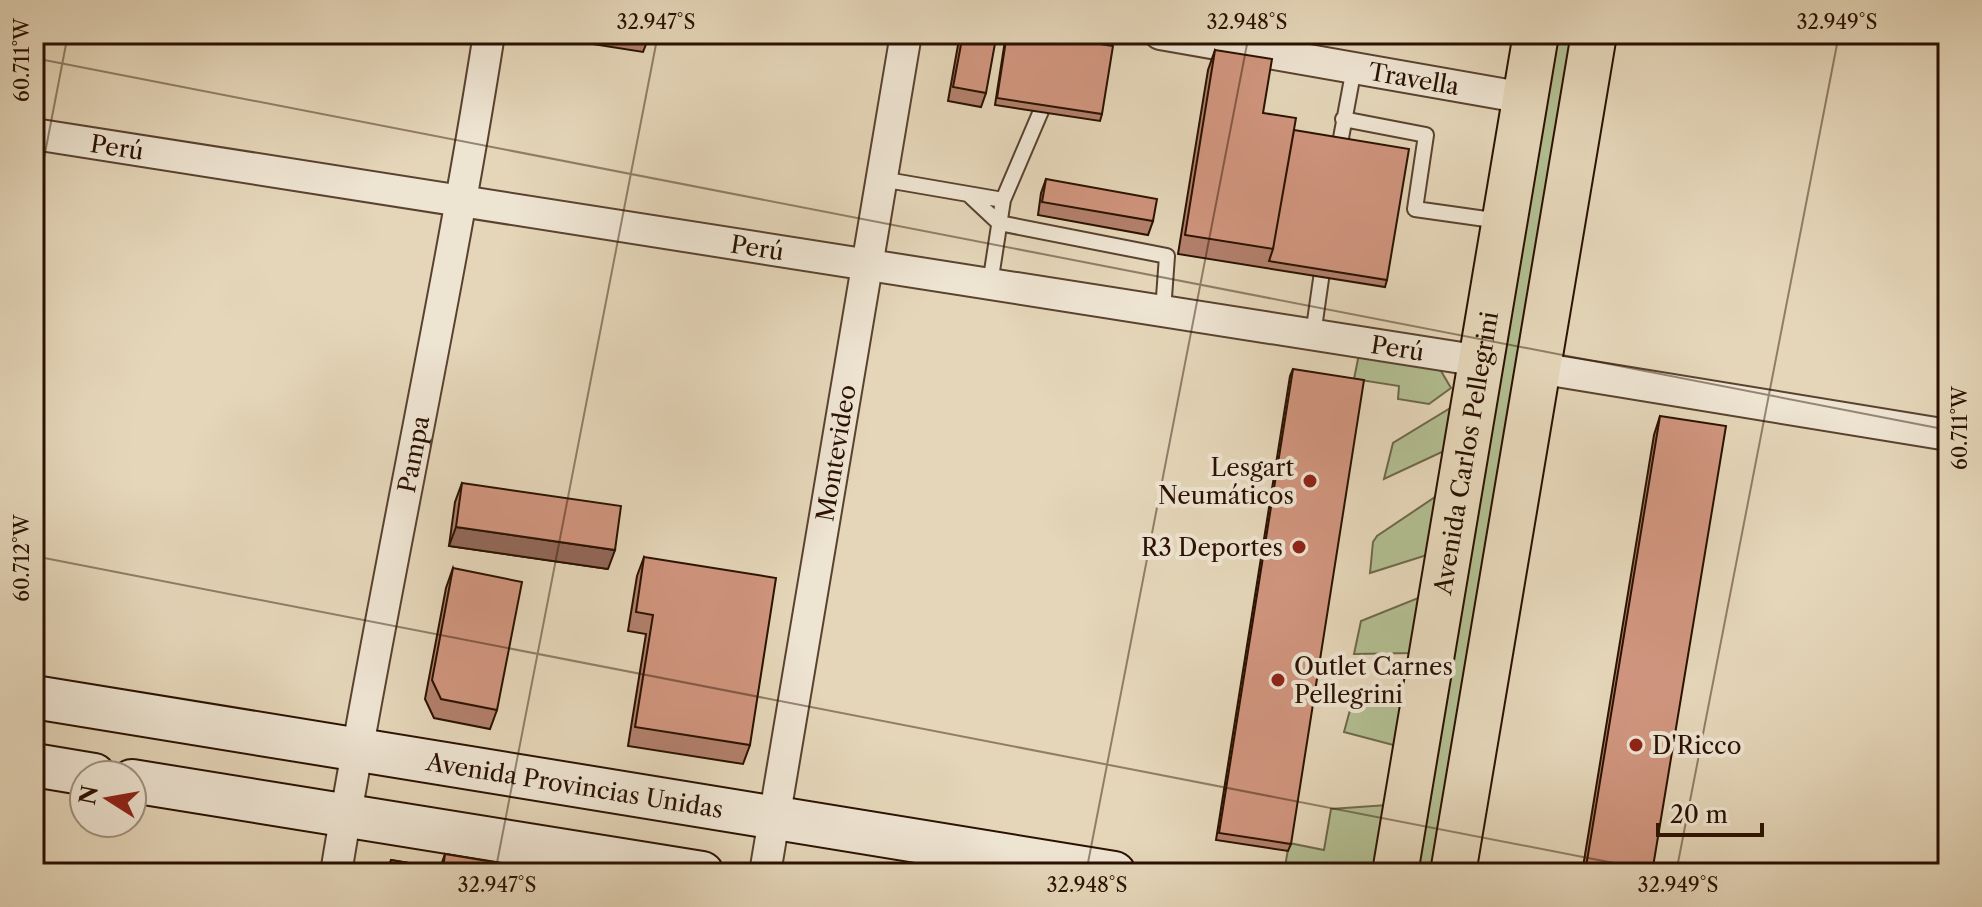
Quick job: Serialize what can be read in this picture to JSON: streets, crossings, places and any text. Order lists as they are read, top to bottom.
{
  "streets": {
    "main road": ["Avenida Carlos Pellegrini", "Avenida Provincias Unidas"],
    "street": [
      "Travella",
      "Perú",
      "Pampa",
      "Montevideo"
    ]
  },
  "crossings": [
    ["Travella", "Avenida Carlos Pellegrini"],
    ["Perú", "Avenida Carlos Pellegrini"],
    ["Perú", "Pampa"],
    ["Perú", "Montevideo"],
    ["Pampa", "Avenida Provincias Unidas"],
    ["Montevideo", "Avenida Provincias Unidas"]
  ],
  "places": [
    "Lesgart Neumáticos",
    "R3 Deportes",
    "Outlet Carnes Pellegrini",
    "D'Ricco"
  ],
  "scale_bar": "20 m",
  "north": "left",
  "coordinates": [
    "32.947°S",
    "32.948°S",
    "32.949°S",
    "60.711°W",
    "60.712°W"
  ]
}
